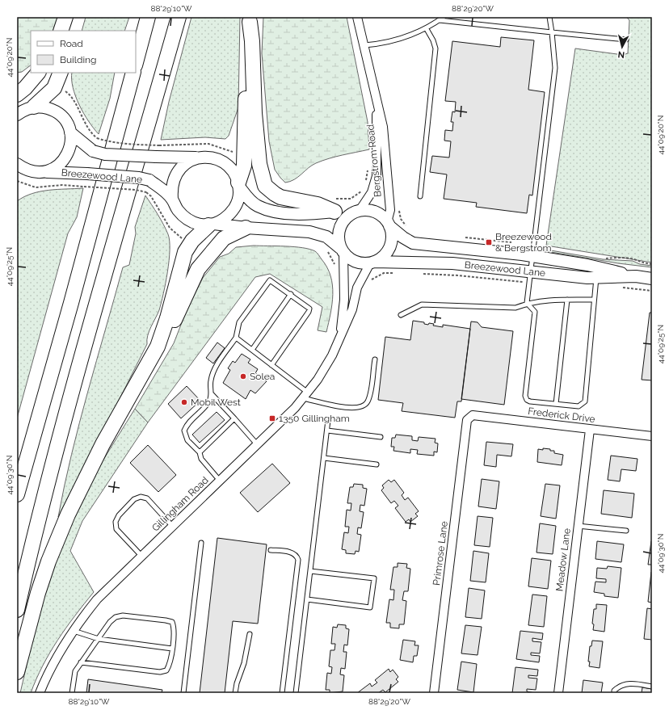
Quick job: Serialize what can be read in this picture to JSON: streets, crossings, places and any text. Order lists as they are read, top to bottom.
{
  "streets": {
    "main road": ["Breezewood Lane"],
    "street": [
      "Bergstrom Road",
      "Frederick Drive",
      "Gillingham Road",
      "Primrose Lane",
      "Meadow Lane"
    ]
  },
  "crossings": [
    ["Bergstrom Road", "Breezewood Lane"],
    ["Bergstrom Road", "Gillingham Road"],
    ["Breezewood Lane", "Gillingham Road"],
    ["Frederick Drive", "Primrose Lane"],
    ["Frederick Drive", "Meadow Lane"]
  ],
  "places": {
    "transit": ["Breezewood & Bergstrom", "1350 Gillingham"],
    "other": ["Solea", "Mobil West"]
  },
  "legend": ["Road", "Building"],
  "north": "bottom",
  "coordinates": [
    "88°29'10\"W",
    "88°29'20\"W",
    "44°09'20\"N",
    "44°09'25\"N",
    "44°09'30\"N"
  ]
}
